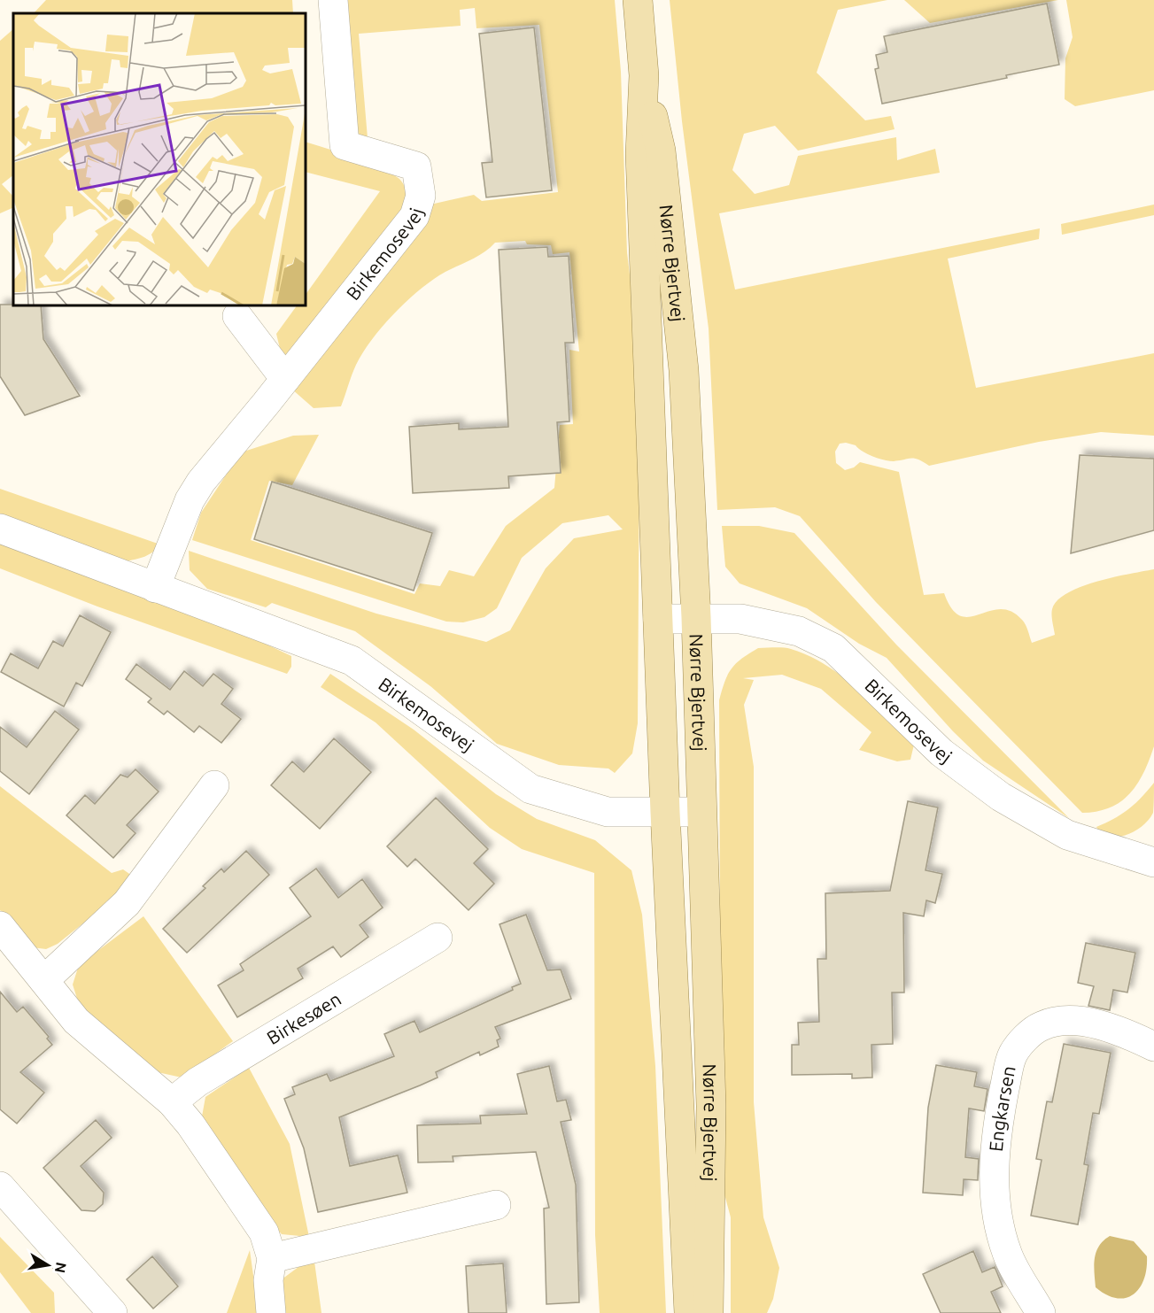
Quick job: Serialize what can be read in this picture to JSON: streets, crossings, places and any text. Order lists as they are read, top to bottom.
{
  "streets": {
    "main road": ["Nørre Bjertvej"],
    "street": ["Birkemosevej", "Birkesøen", "Engkarsen"]
  },
  "crossings": [
    ["Birkemosevej", "Nørre Bjertvej"]
  ],
  "north": "right"
}
